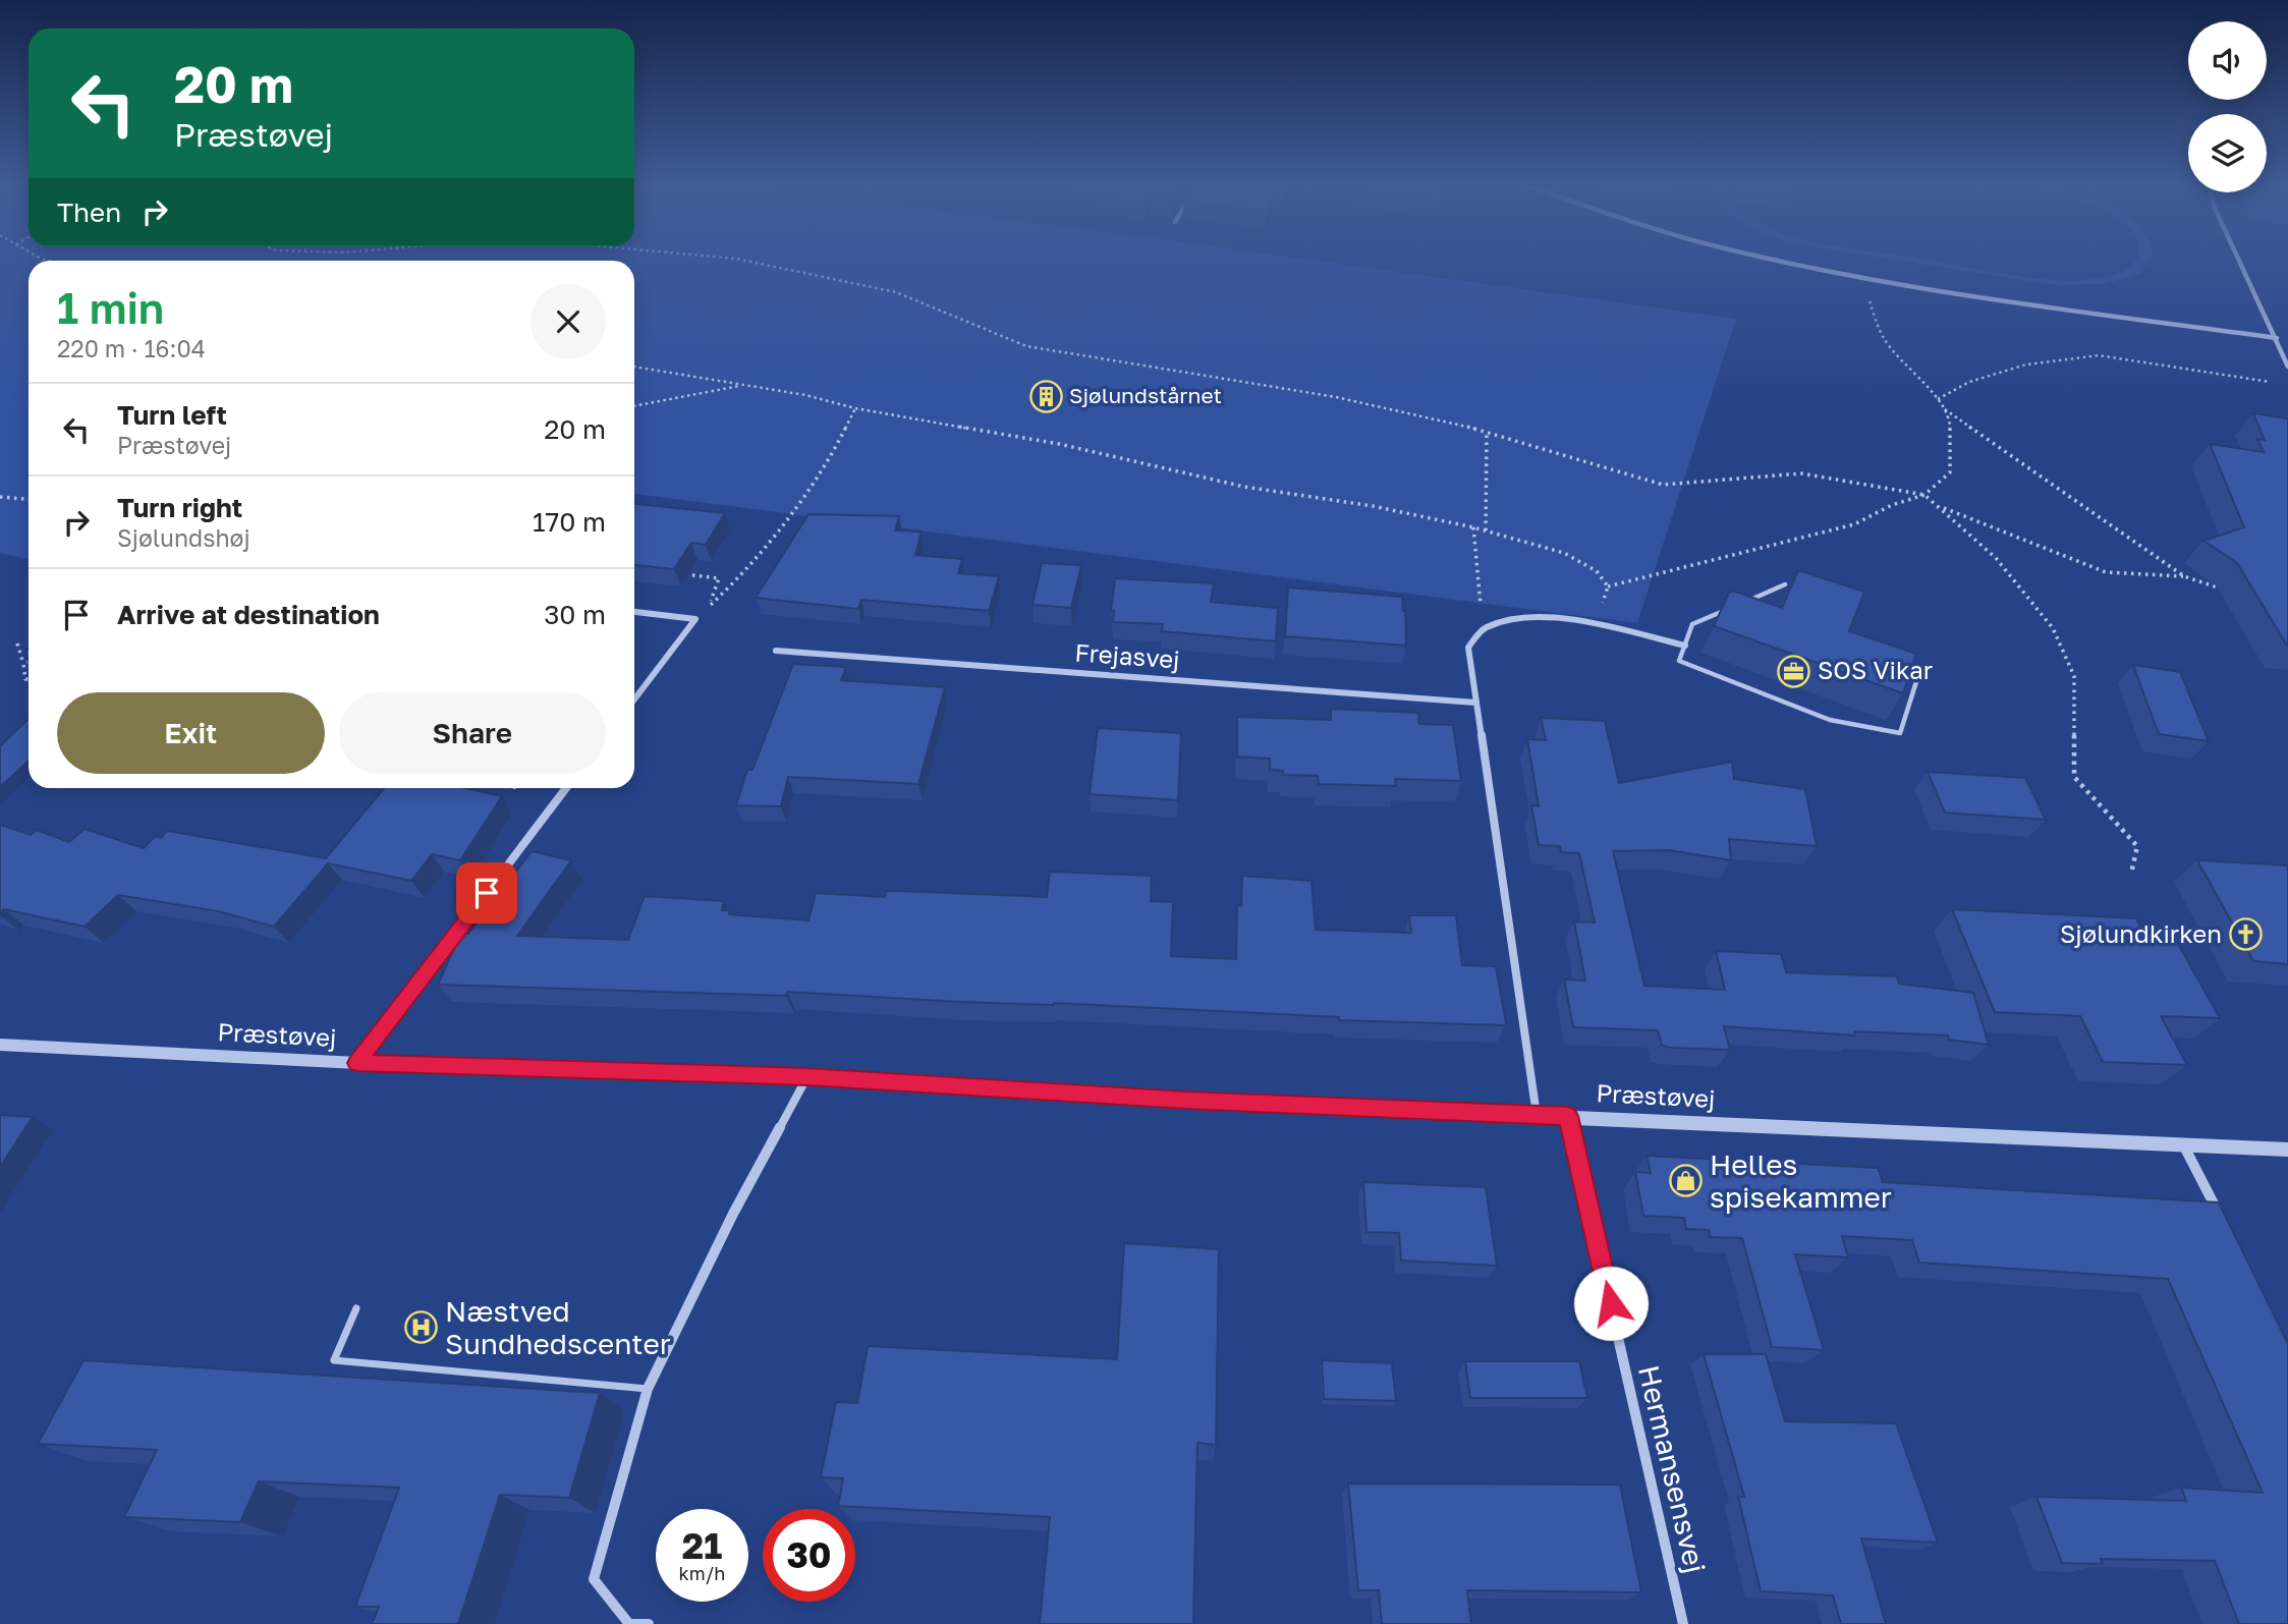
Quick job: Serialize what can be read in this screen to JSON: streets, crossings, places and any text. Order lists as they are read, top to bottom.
{
  "streets": {
    "street": ["Frejasvej", "Præstøvej", "Hermansensvej"]
  },
  "crossings": [
    ["Præstøvej", "Hermansensvej"]
  ],
  "places": {
    "building": ["Sjølundstårnet"],
    "office": ["SOS Vikar"],
    "church": ["Sjølundkirken"],
    "shop": ["Helles spisekammer"],
    "hospital": ["Næstved Sundhedscenter"]
  },
  "page": {
    "turn": ["20 m", "Præstøvej"],
    "then": "Then",
    "heading": ["1 min", "220 m · 16:04"],
    "list": [
      {
        "name": "Turn left",
        "note": "Præstøvej",
        "value": "20 m"
      },
      {
        "name": "Turn right",
        "note": "Sjølundshøj",
        "value": "170 m"
      },
      {
        "name": "Arrive at destination",
        "value": "30 m"
      }
    ],
    "buttons": ["Exit", "Share"],
    "speed": "21 km/h",
    "limit": "30"
  }
}
